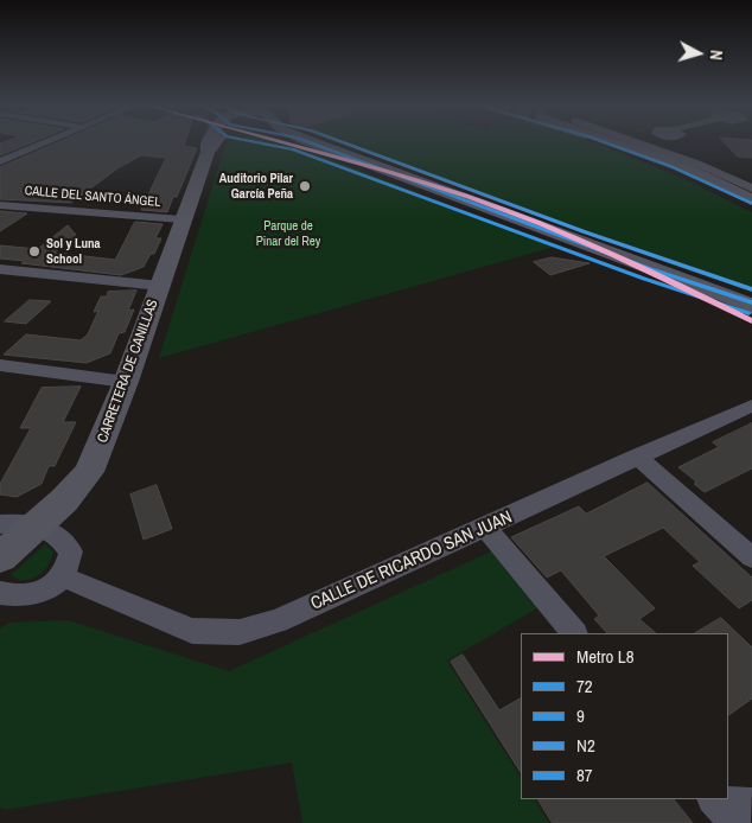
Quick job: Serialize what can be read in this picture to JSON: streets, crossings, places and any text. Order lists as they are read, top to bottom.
{
  "streets": {
    "street": ["CALLE DEL SANTO ÁNGEL", "CARRETERA DE CANILLAS", "CALLE DE RICARDO SAN JUAN"]
  },
  "crossings": [
    ["CALLE DEL SANTO ÁNGEL", "CARRETERA DE CANILLAS"]
  ],
  "parks": ["Parque de Pinar del Rey"],
  "places": ["Auditorio Pilar García Peña", "Sol y Luna School"],
  "lines": [
    "metro line L8",
    "transit line 72",
    "transit line 9",
    "transit line N2",
    "transit line 87"
  ],
  "legend": [
    "Metro L8",
    "72",
    "9",
    "N2",
    "87"
  ],
  "north": "right"
}
